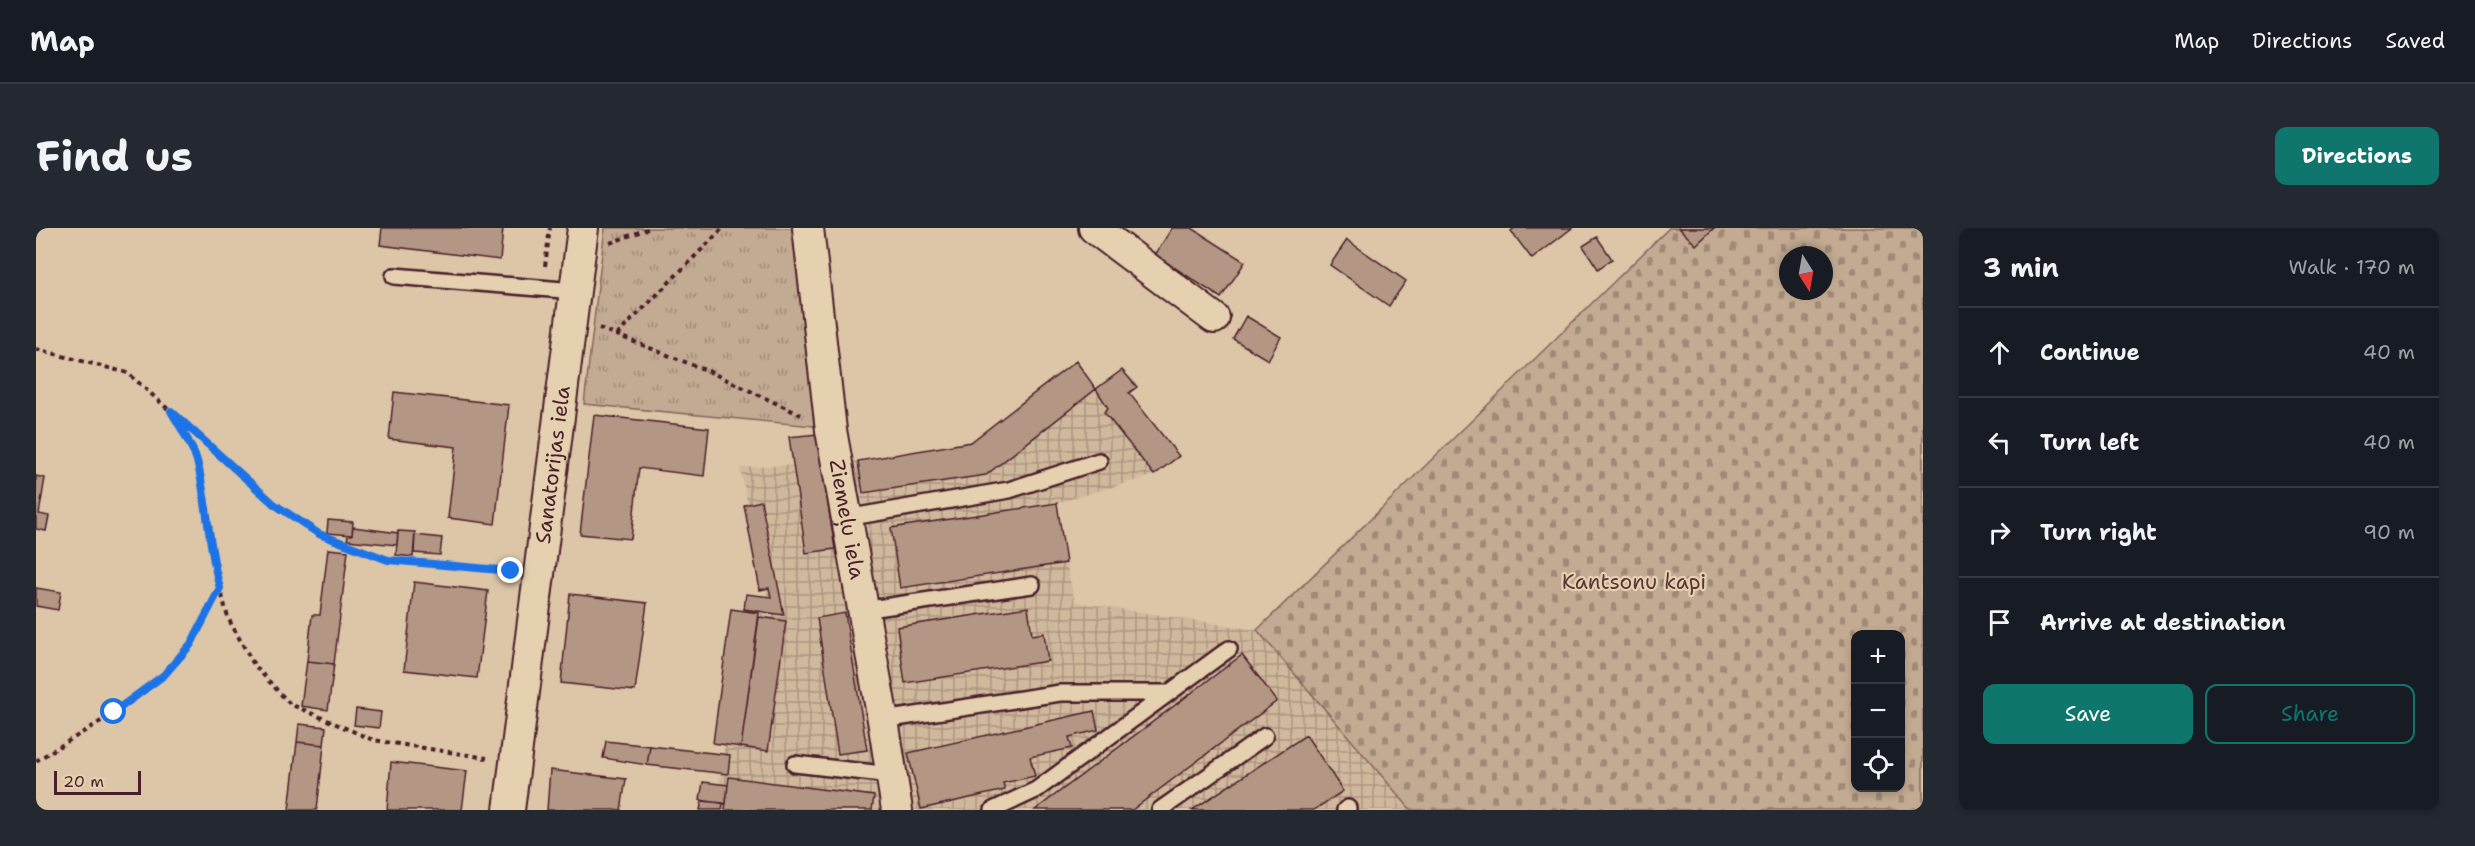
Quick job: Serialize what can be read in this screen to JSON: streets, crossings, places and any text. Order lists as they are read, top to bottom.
{
  "streets": {
    "street": ["Sanatorijas iela", "Ziemeļu iela"]
  },
  "parks": ["Kantsonu kapi"],
  "scale_bar": "20 m",
  "north": "bottom",
  "page": {
    "header": "Map",
    "nav": ["Map", "Directions", "Saved"],
    "buttons": [
      "Directions",
      ["Save", "Share"]
    ],
    "title": "Find us",
    "heading": ["3 min", "Walk · 170 m"],
    "list": [
      ["Continue", "40 m"],
      ["Turn left", "40 m"],
      ["Turn right", "90 m"],
      "Arrive at destination"
    ],
    "map_buttons": ["+", "−"],
    "scale": "20 m"
  }
}
